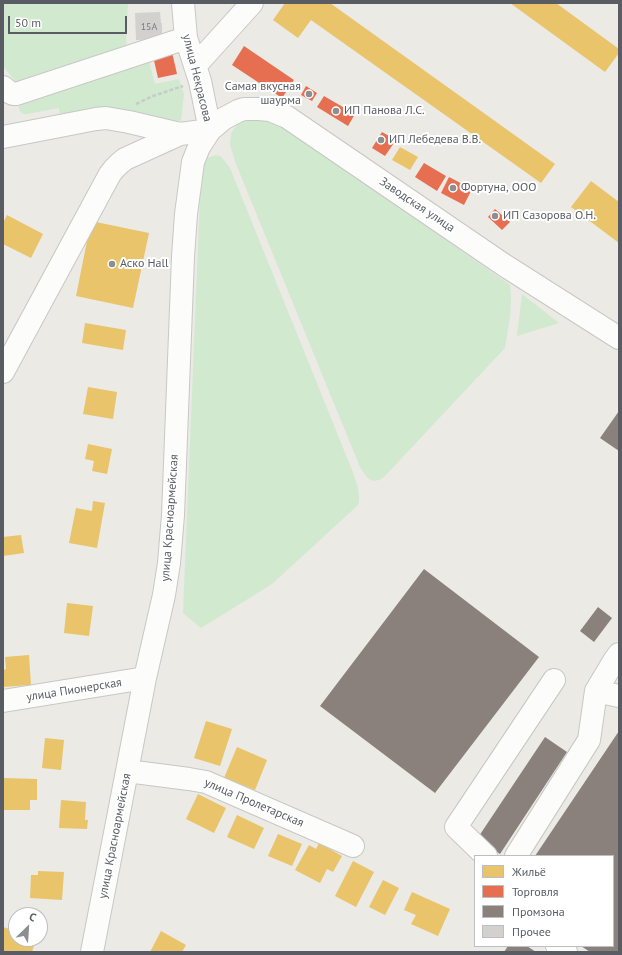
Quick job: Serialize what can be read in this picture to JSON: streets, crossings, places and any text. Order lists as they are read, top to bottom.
{
  "streets": {
    "street": [
      "улица Некрасова",
      "Заводская улица",
      "улица Красноармейская",
      "улица Пионерская",
      "улица Пролетарская"
    ]
  },
  "crossings": [
    ["улица Некрасова", "Заводская улица"],
    ["улица Некрасова", "улица Красноармейская"],
    ["Заводская улица", "улица Красноармейская"],
    ["улица Красноармейская", "улица Пионерская"],
    ["улица Красноармейская", "улица Пролетарская"]
  ],
  "places": [
    "Самая вкусная шаурма",
    "ИП Панова Л.С.",
    "ИП Лебедева В.В.",
    "Фортуна, ООО",
    "ИП Сазорова О.Н.",
    "Аско Hall"
  ],
  "house_numbers": ["15А"],
  "legend": [
    "Жильё",
    "Торговля",
    "Промзона",
    "Прочее"
  ],
  "scale_bar": "50 m",
  "north": "top right"
}
